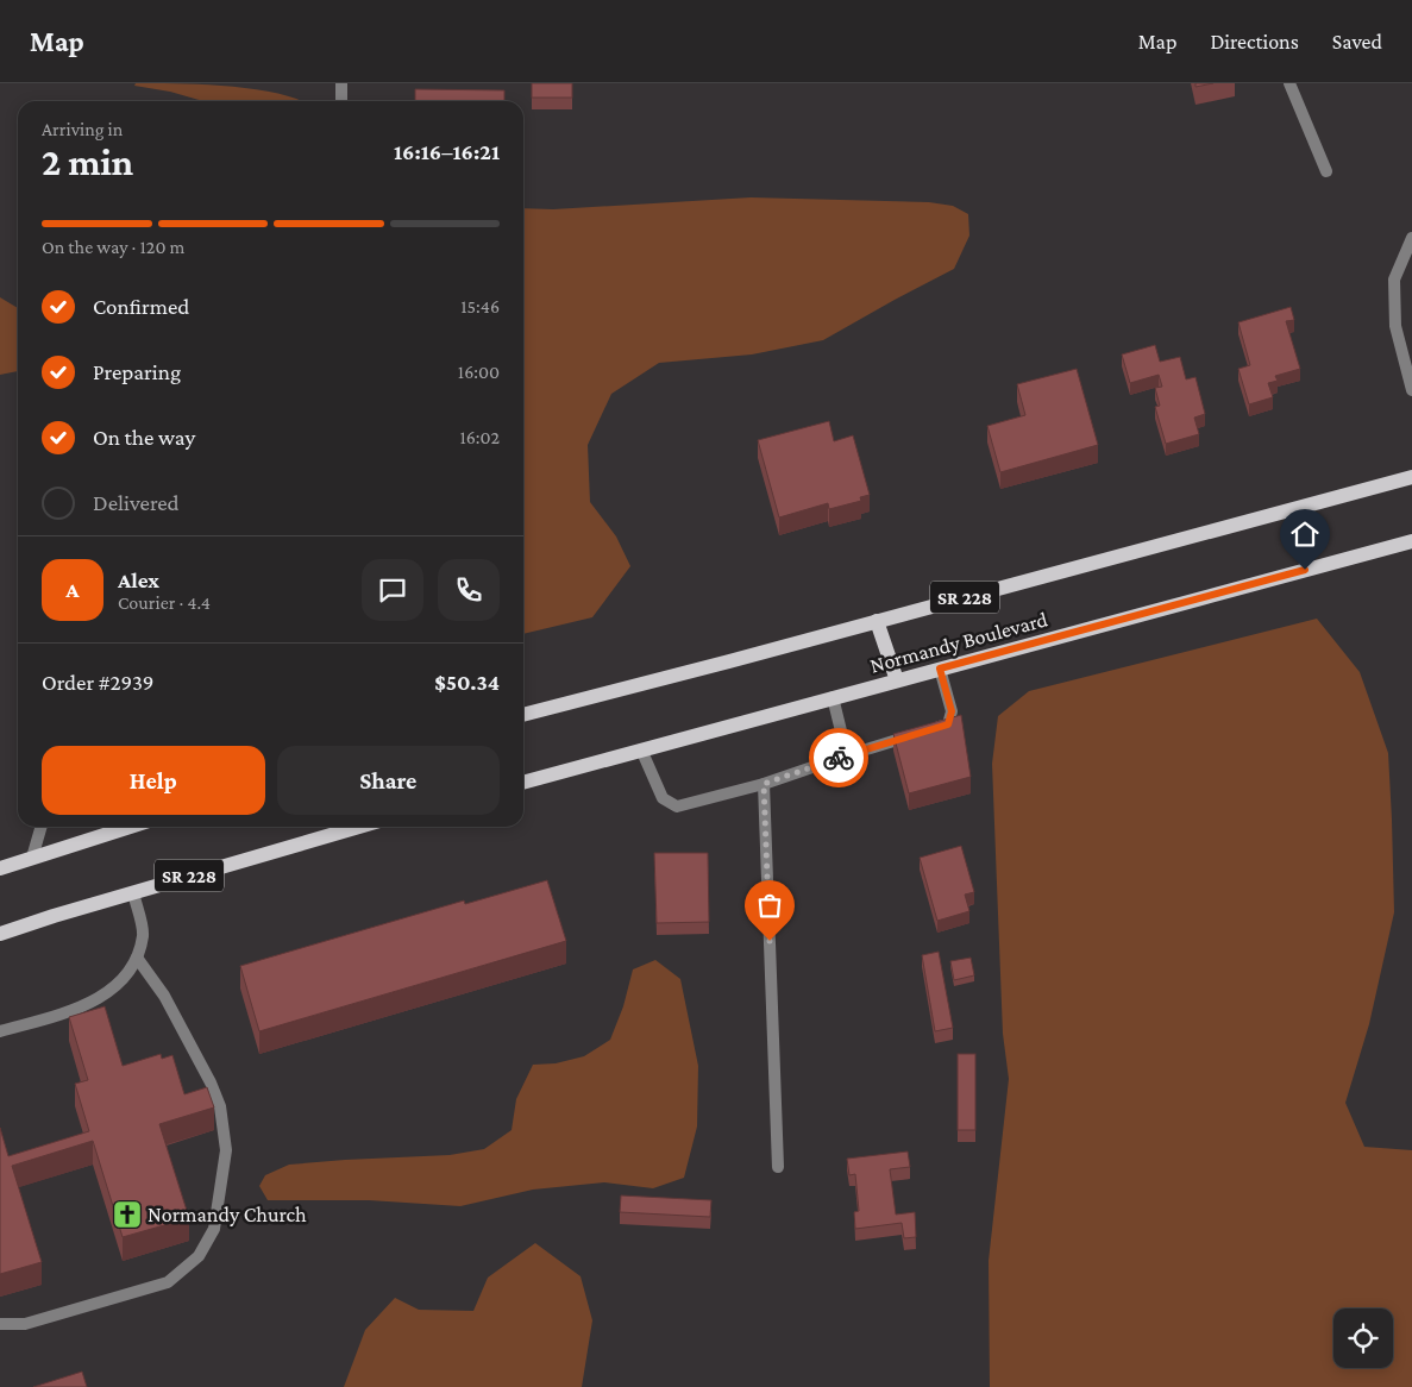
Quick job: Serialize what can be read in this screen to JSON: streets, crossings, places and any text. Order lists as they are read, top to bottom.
{
  "streets": {
    "main road": ["SR 228", "Normandy Boulevard"]
  },
  "places": {
    "church": ["Normandy Church"]
  },
  "page": {
    "header": "Map",
    "nav": ["Map", "Directions", "Saved"],
    "heading": ["2 min", "Arriving in", "16:16–16:21"],
    "panel": [
      "Alex",
      "Courier · 4.4",
      "Order #2939",
      "$50.34"
    ],
    "bar": "On the way · 120 m",
    "list": [
      ["Confirmed", "15:46"],
      ["Preparing", "16:00"],
      ["On the way", "16:02"],
      "Delivered"
    ],
    "round": "A",
    "buttons": ["Help", "Share"]
  }
}
